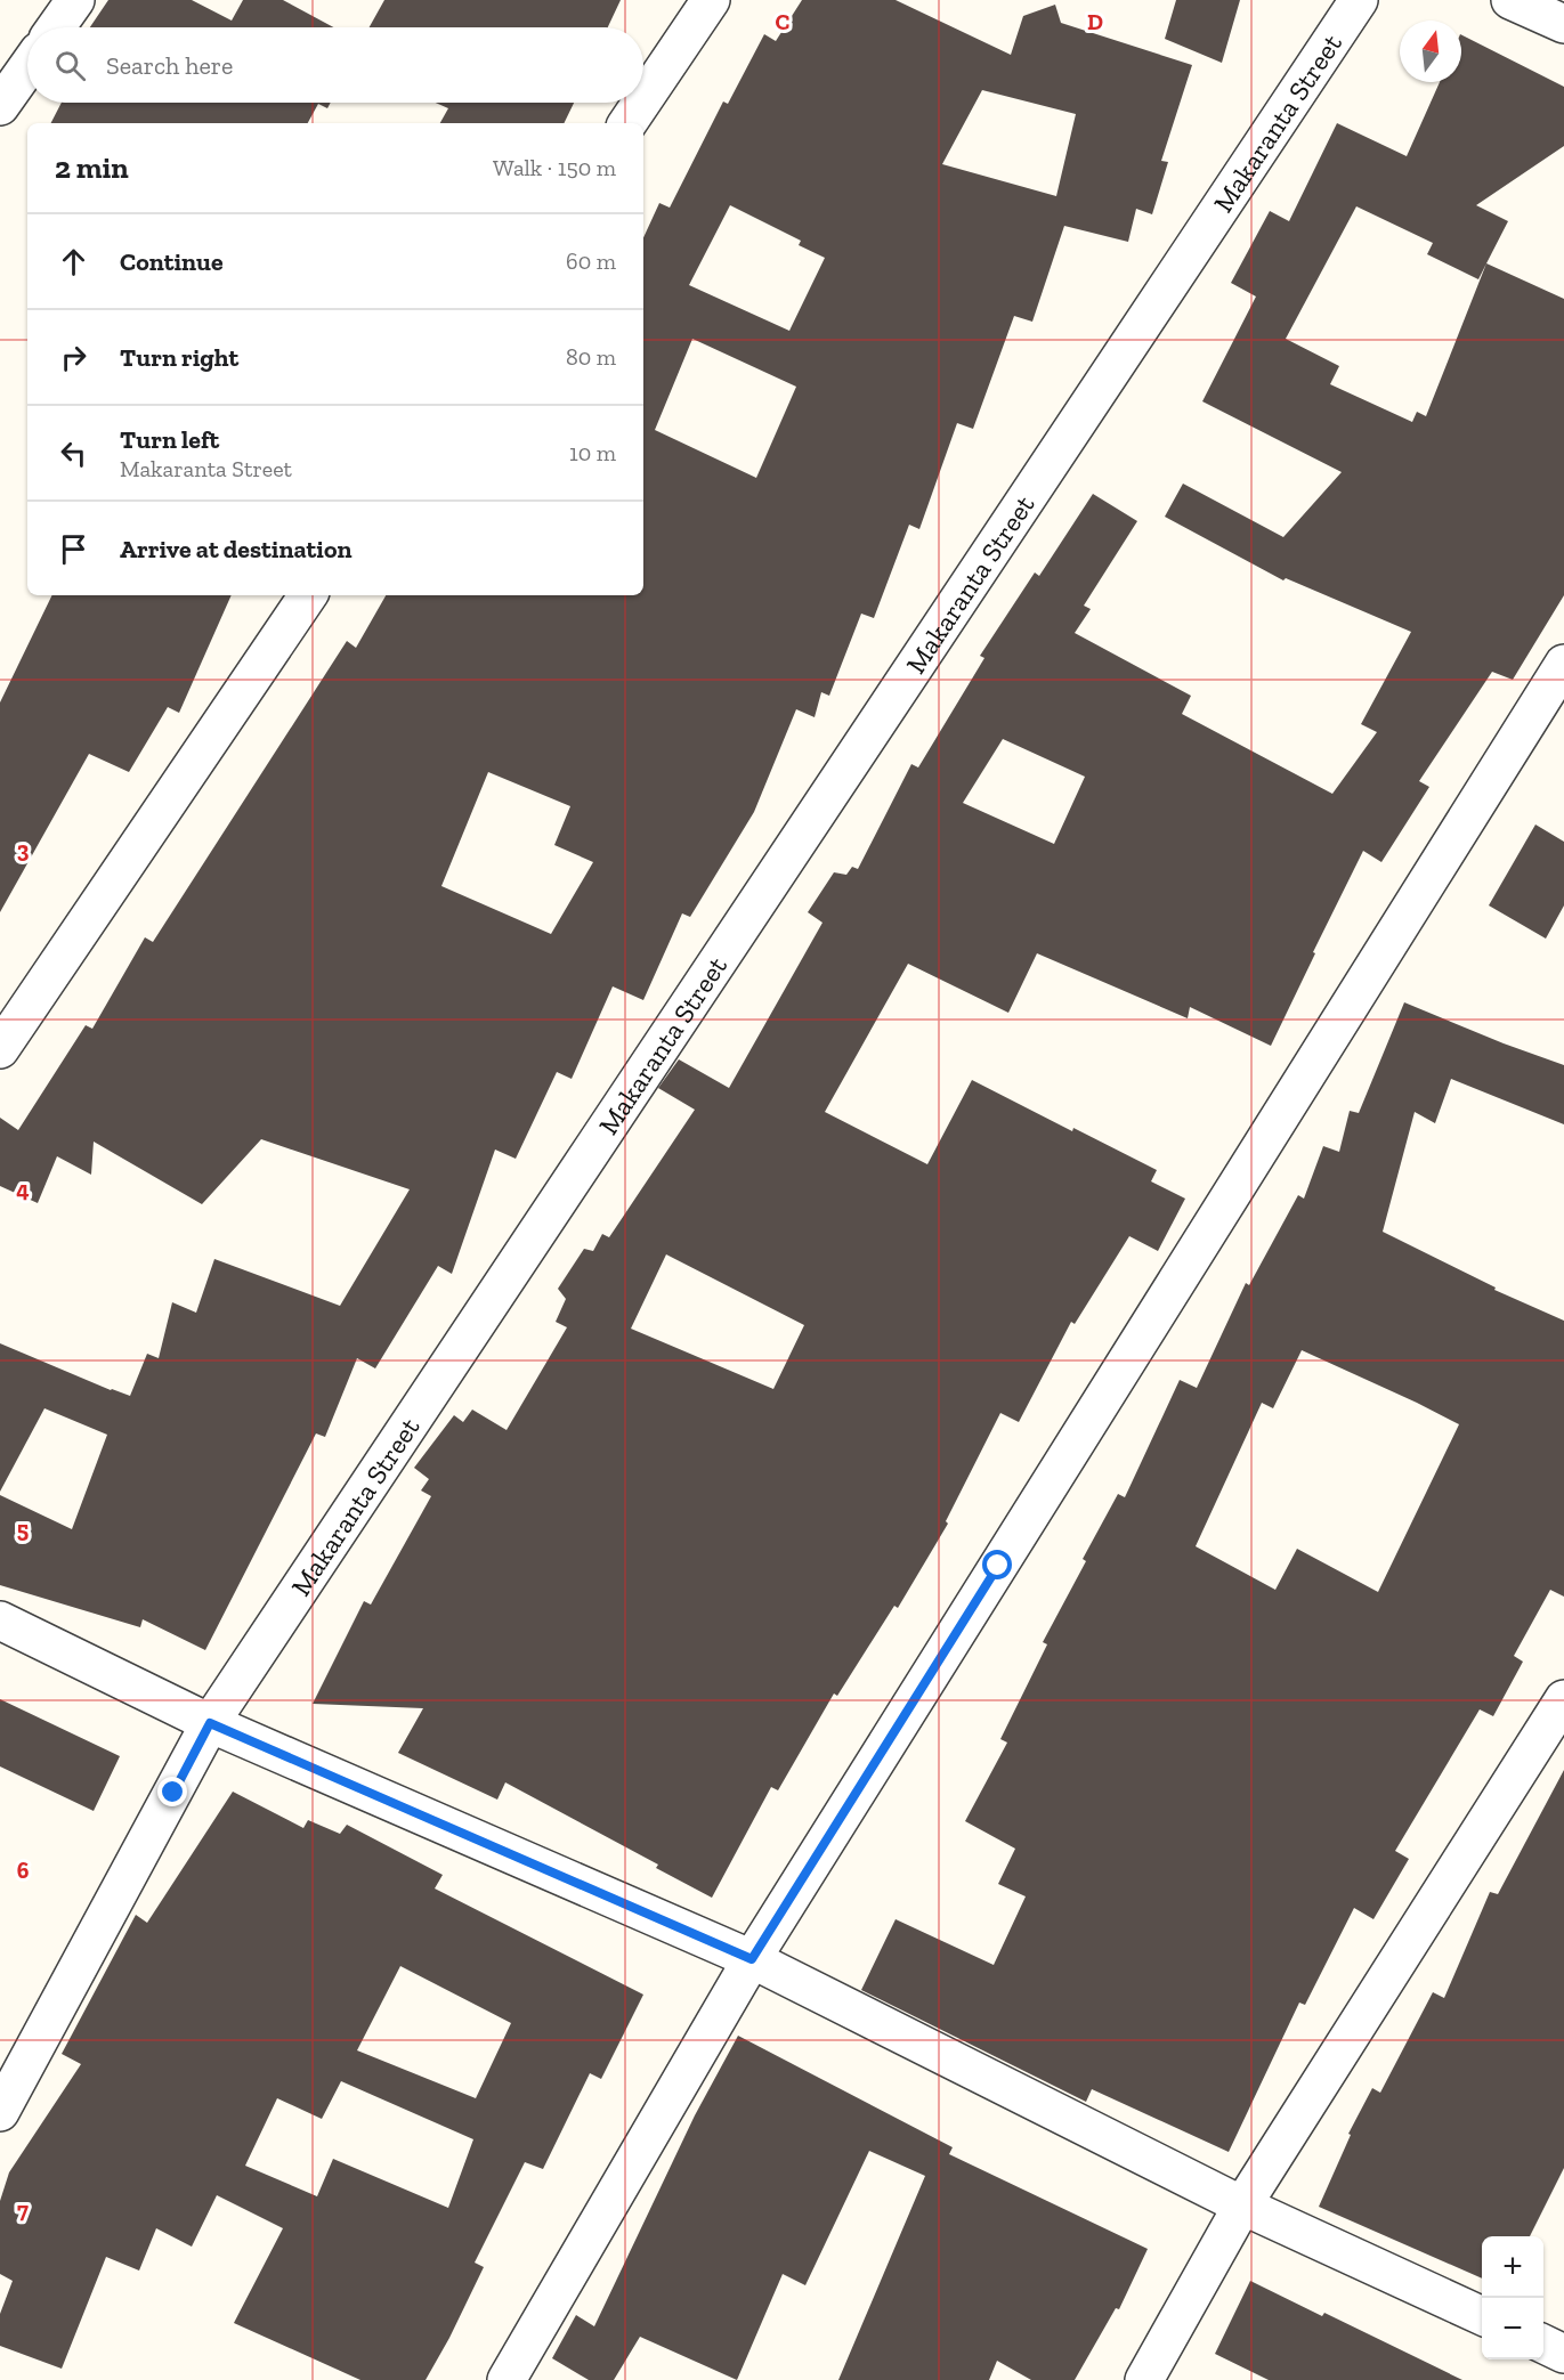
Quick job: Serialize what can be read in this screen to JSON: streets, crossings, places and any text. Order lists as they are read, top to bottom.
{
  "streets": {
    "street": ["Makaranta Street"]
  },
  "north": "top",
  "page": {
    "search": "Search here",
    "heading": ["2 min", "Walk · 150 m"],
    "list": [
      ["Continue", "60 m"],
      ["Turn right", "80 m"],
      ["Turn left", "Makaranta Street", "10 m"],
      "Arrive at destination"
    ],
    "map_buttons": ["+", "−"]
  },
  "grid": {
    "columns": ["C", "D"],
    "rows": [
      "3",
      "4",
      "5",
      "6",
      "7"
    ]
  }
}
